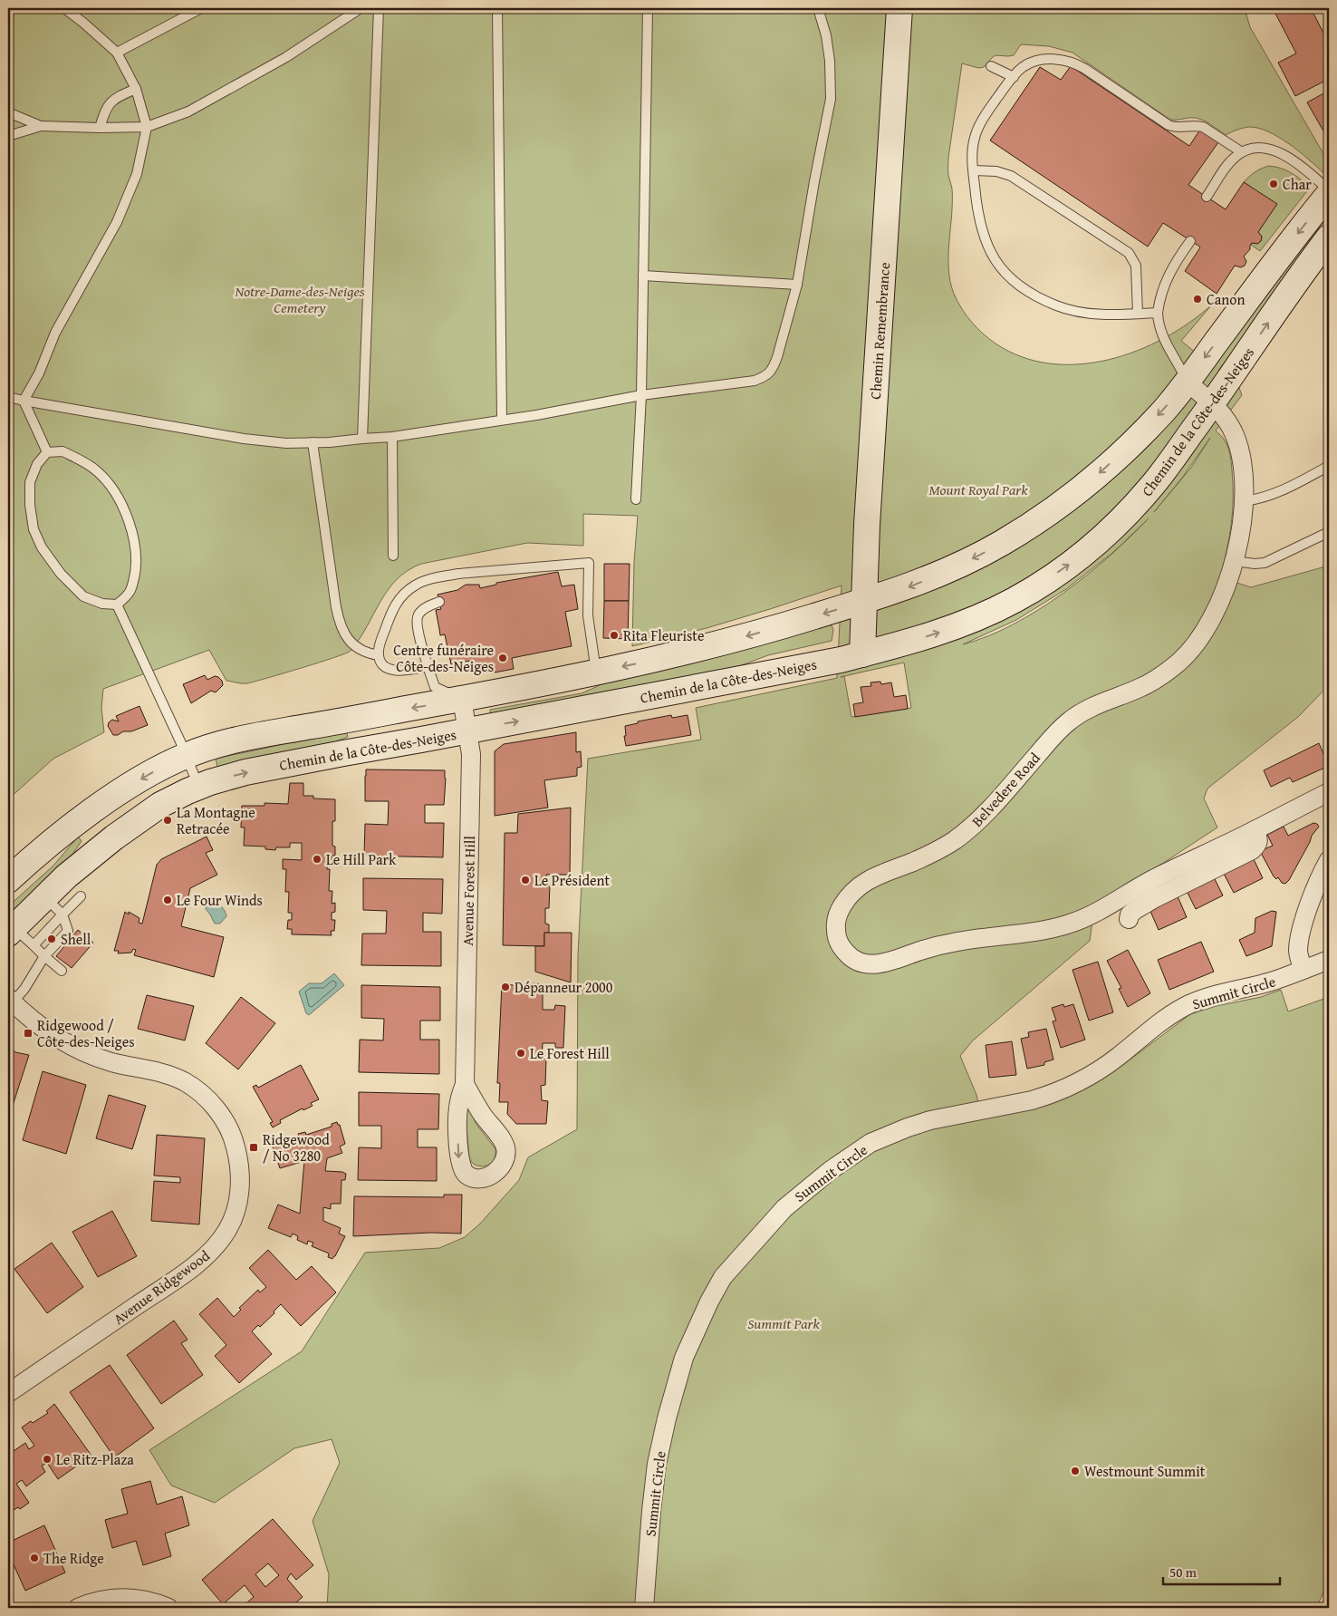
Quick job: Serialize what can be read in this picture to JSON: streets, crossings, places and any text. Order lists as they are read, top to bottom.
{
  "streets": {
    "main road": ["Chemin Remembrance", "Chemin de la Côte-des-Neiges"],
    "street": [
      "Belvedere Road",
      "Avenue Forest Hill",
      "Summit Circle",
      "Avenue Ridgewood"
    ]
  },
  "crossings": [
    ["Chemin Remembrance", "Chemin de la Côte-des-Neiges"],
    ["Chemin de la Côte-des-Neiges", "Belvedere Road"],
    ["Chemin de la Côte-des-Neiges", "Avenue Forest Hill"]
  ],
  "parks": ["Notre-Dame-des-Neiges Cemetery", "Mount Royal Park", "Summit Park"],
  "places": {
    "other": [
      "Char",
      "Canon",
      "Rita Fleuriste",
      "Centre funéraire Côte-des-Neiges",
      "La Montagne Retracée",
      "Le Hill Park",
      "Le Président",
      "Le Four Winds",
      "Shell",
      "Dépanneur 2000",
      "Le Forest Hill",
      "Le Ritz-Plaza",
      "Westmount Summit",
      "The Ridge"
    ],
    "transit": ["Ridgewood / Côte-des-Neiges", "Ridgewood / No 3280"]
  },
  "scale_bar": "50 m"
}
